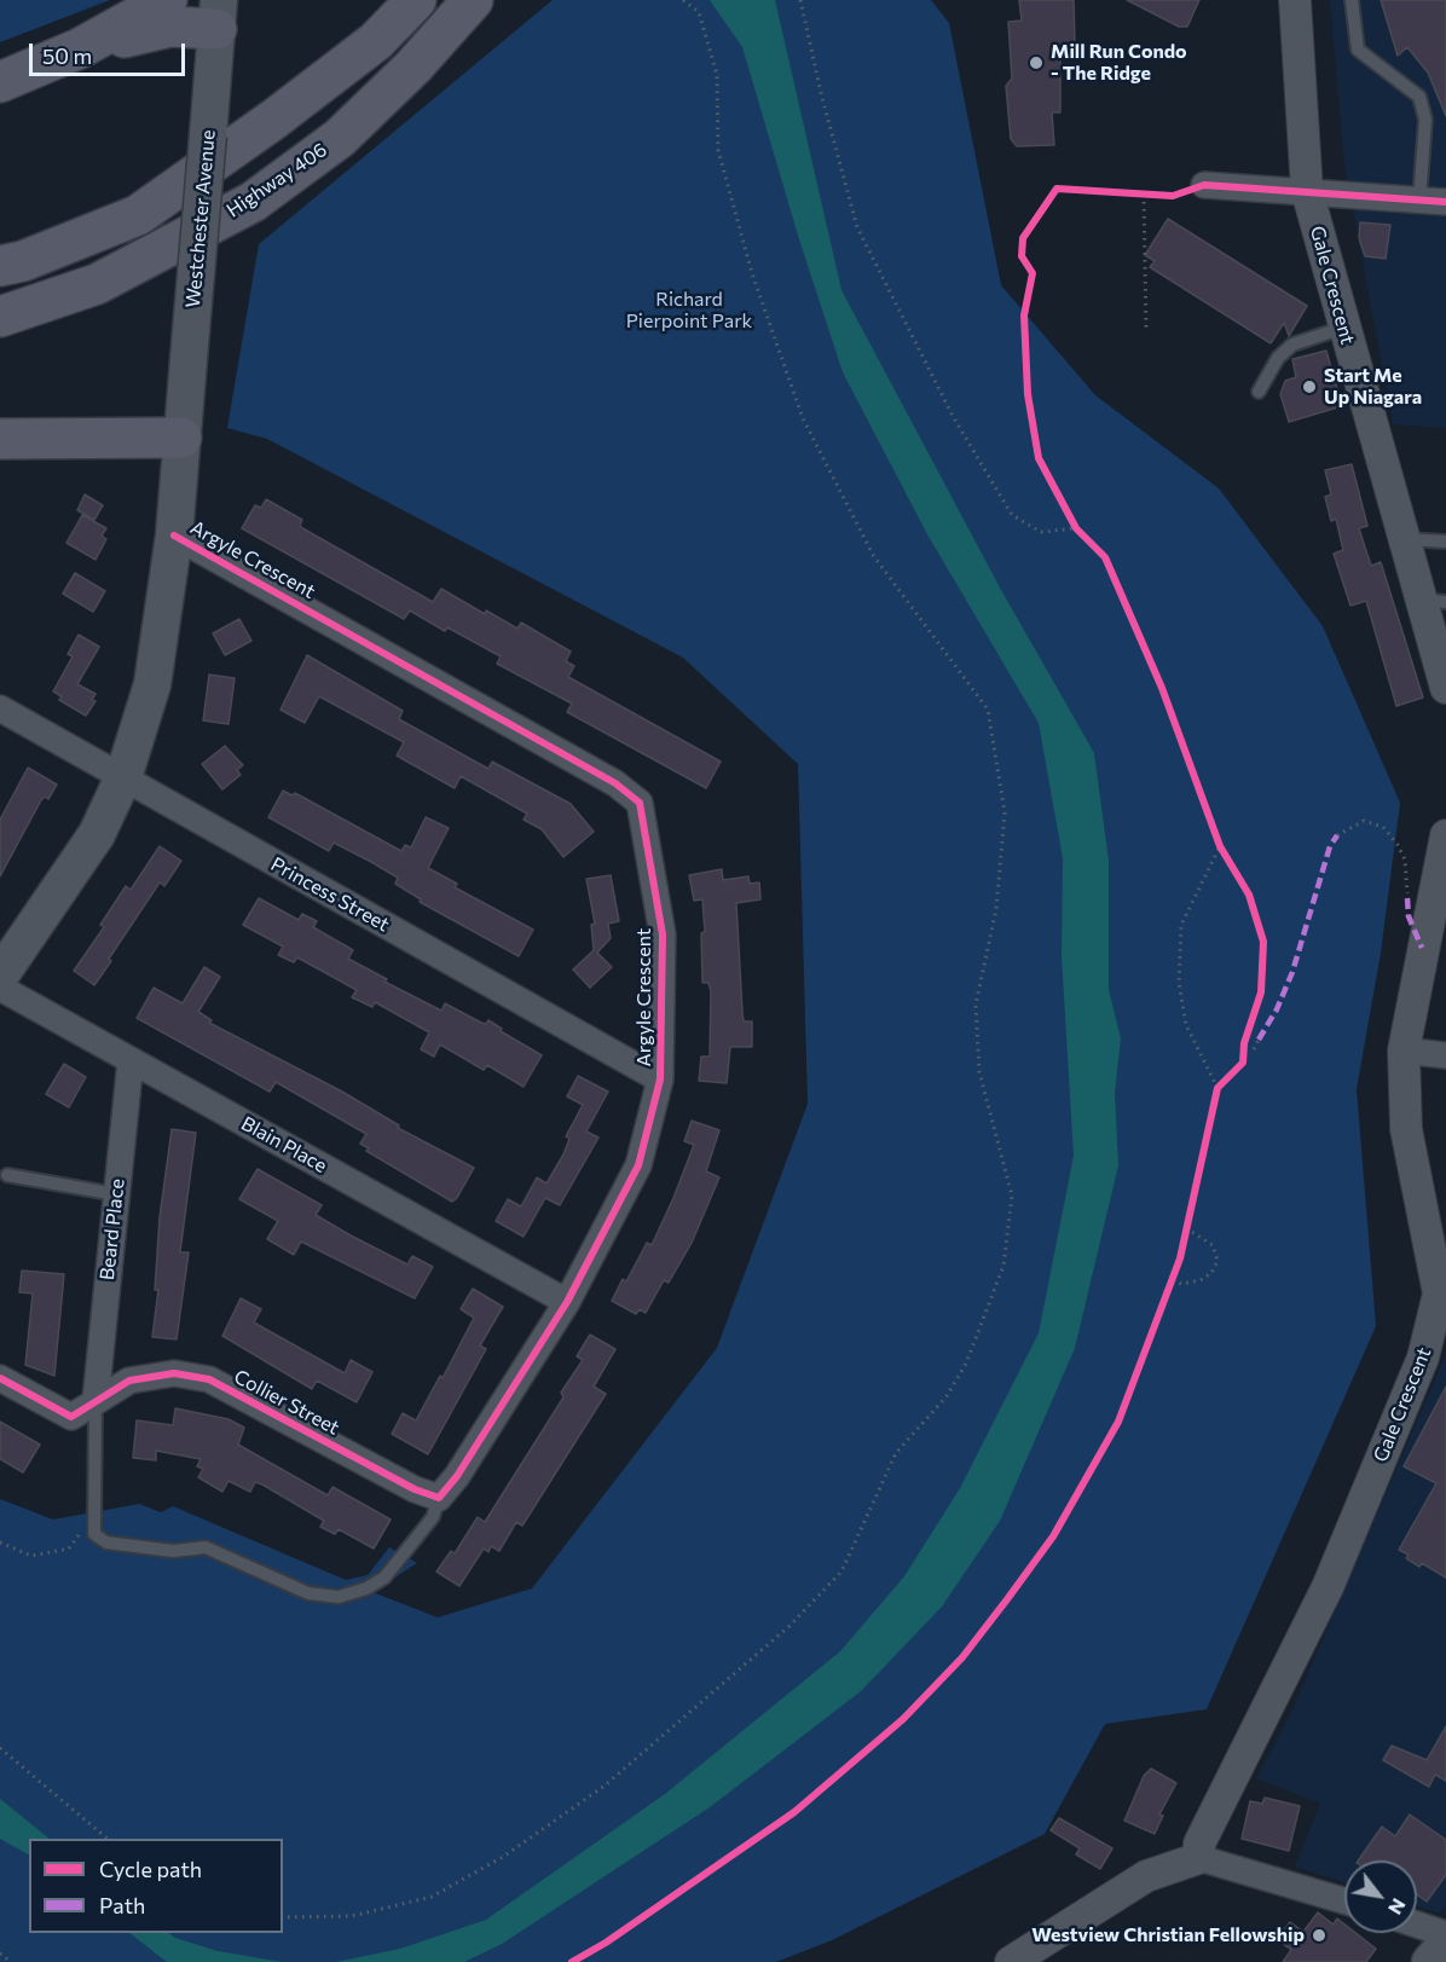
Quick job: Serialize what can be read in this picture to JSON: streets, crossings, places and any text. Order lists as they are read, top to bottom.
{
  "streets": {
    "highway": ["Highway 406"],
    "main road": ["Westchester Avenue"],
    "street": [
      "Gale Crescent",
      "Argyle Crescent",
      "Princess Street",
      "Blain Place",
      "Beard Place",
      "Collier Street"
    ]
  },
  "crossings": [
    ["Westchester Avenue", "Argyle Crescent"],
    ["Westchester Avenue", "Princess Street"],
    ["Argyle Crescent", "Princess Street"],
    ["Argyle Crescent", "Blain Place"],
    ["Argyle Crescent", "Collier Street"],
    ["Blain Place", "Beard Place"],
    ["Beard Place", "Collier Street"]
  ],
  "parks": ["Richard Pierpoint Park"],
  "places": ["Mill Run Condo - The Ridge", "Start Me Up Niagara", "Westview Christian Fellowship"],
  "legend": ["Cycle path", "Path"],
  "scale_bar": "50 m",
  "north": "bottom right"
}
